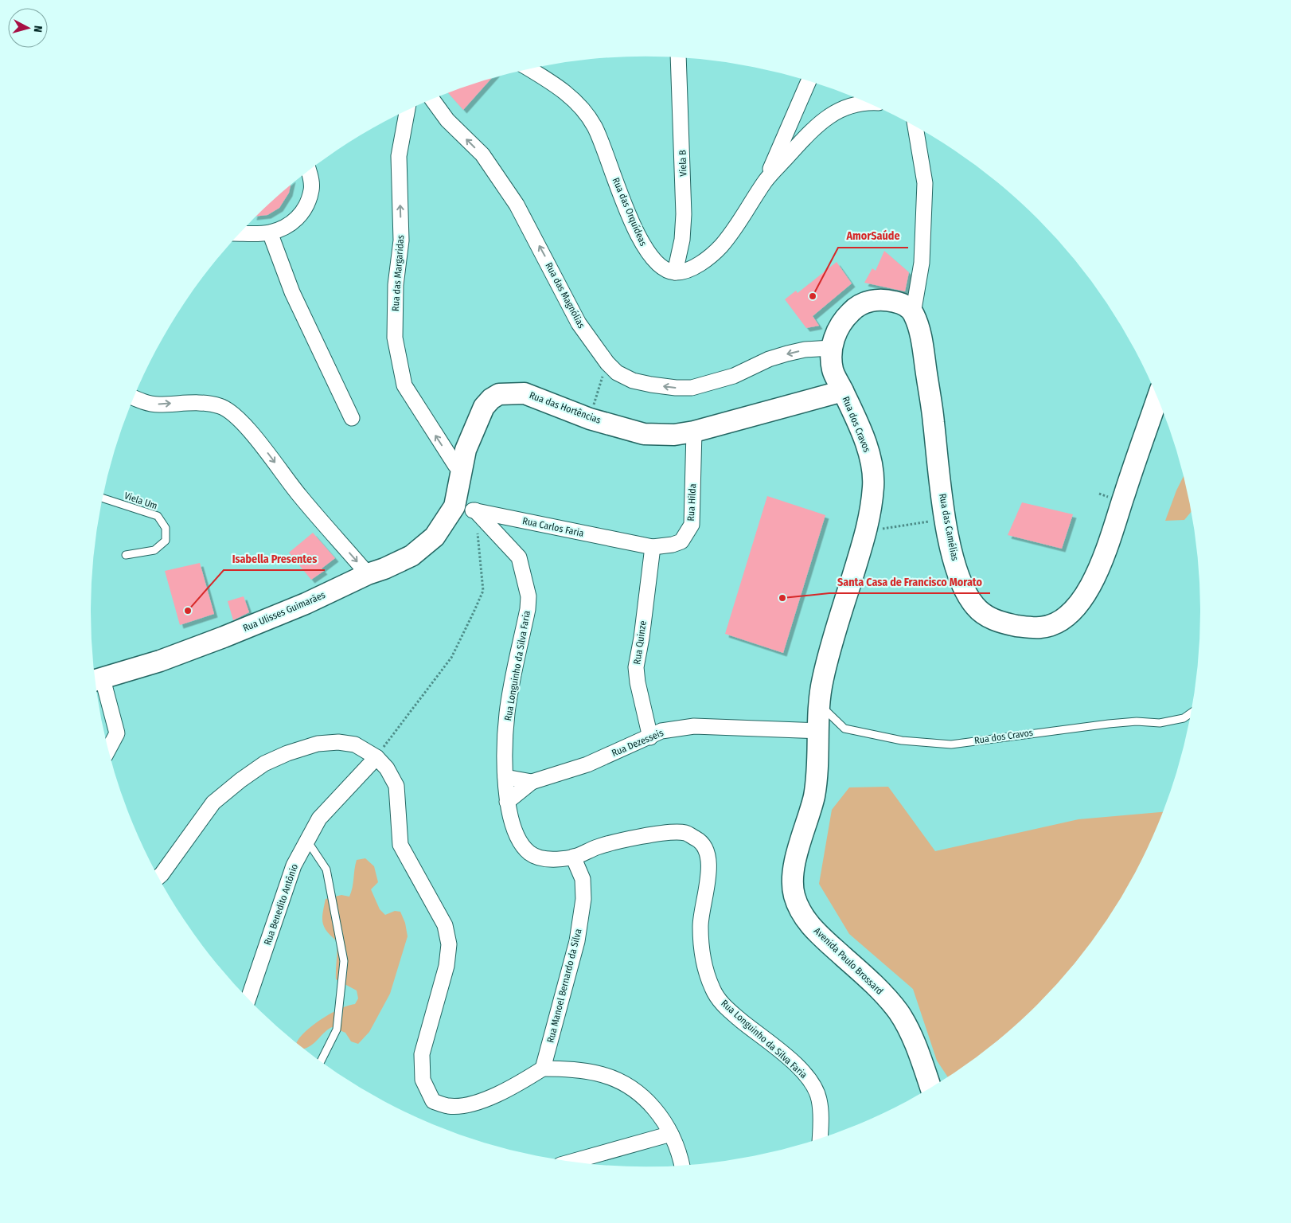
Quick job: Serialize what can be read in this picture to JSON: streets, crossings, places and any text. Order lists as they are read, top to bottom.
{
  "streets": {
    "main road": [
      "Rua das Hortências",
      "Rua dos Cravos",
      "Rua das Camélias",
      "Rua Ulisses Guimarães",
      "Avenida Paulo Brossard"
    ],
    "street": [
      "Viela B",
      "Rua das Orquídeas",
      "Rua das Margaridas",
      "Rua das Magnólias",
      "Rua Hilda",
      "Rua Carlos Faria",
      "Rua Quinze",
      "Rua Longuinho da Silva Faria",
      "Rua Dezesseis",
      "Rua Benedito Antônio",
      "Rua Manoel Bernardo da Silva"
    ],
    "lane": ["Viela Um"]
  },
  "crossings": [
    ["Viela B", "Rua das Orquídeas"],
    ["Rua das Margaridas", "Rua das Hortências"],
    ["Rua das Magnólias", "Rua dos Cravos"],
    ["Rua das Hortências", "Rua dos Cravos"],
    ["Rua das Hortências", "Rua Hilda"],
    ["Rua das Hortências", "Rua Carlos Faria"],
    ["Rua das Hortências", "Rua Ulisses Guimarães"],
    ["Rua dos Cravos", "Rua das Camélias"],
    ["Rua dos Cravos", "Rua Dezesseis"],
    ["Rua dos Cravos", "Avenida Paulo Brossard"],
    ["Rua Hilda", "Rua Carlos Faria"],
    ["Rua Hilda", "Rua Quinze"],
    ["Rua Carlos Faria", "Rua Ulisses Guimarães"],
    ["Rua Carlos Faria", "Rua Quinze"],
    ["Rua Carlos Faria", "Rua Longuinho da Silva Faria"],
    ["Rua Quinze", "Rua Dezesseis"],
    ["Rua Longuinho da Silva Faria", "Rua Dezesseis"],
    ["Rua Longuinho da Silva Faria", "Rua Manoel Bernardo da Silva"],
    ["Rua Dezesseis", "Avenida Paulo Brossard"]
  ],
  "one_way": ["Rua das Magnólias"],
  "places": ["AmorSaúde", "Santa Casa de Francisco Morato", "Isabella Presentes"],
  "north": "right"
}
